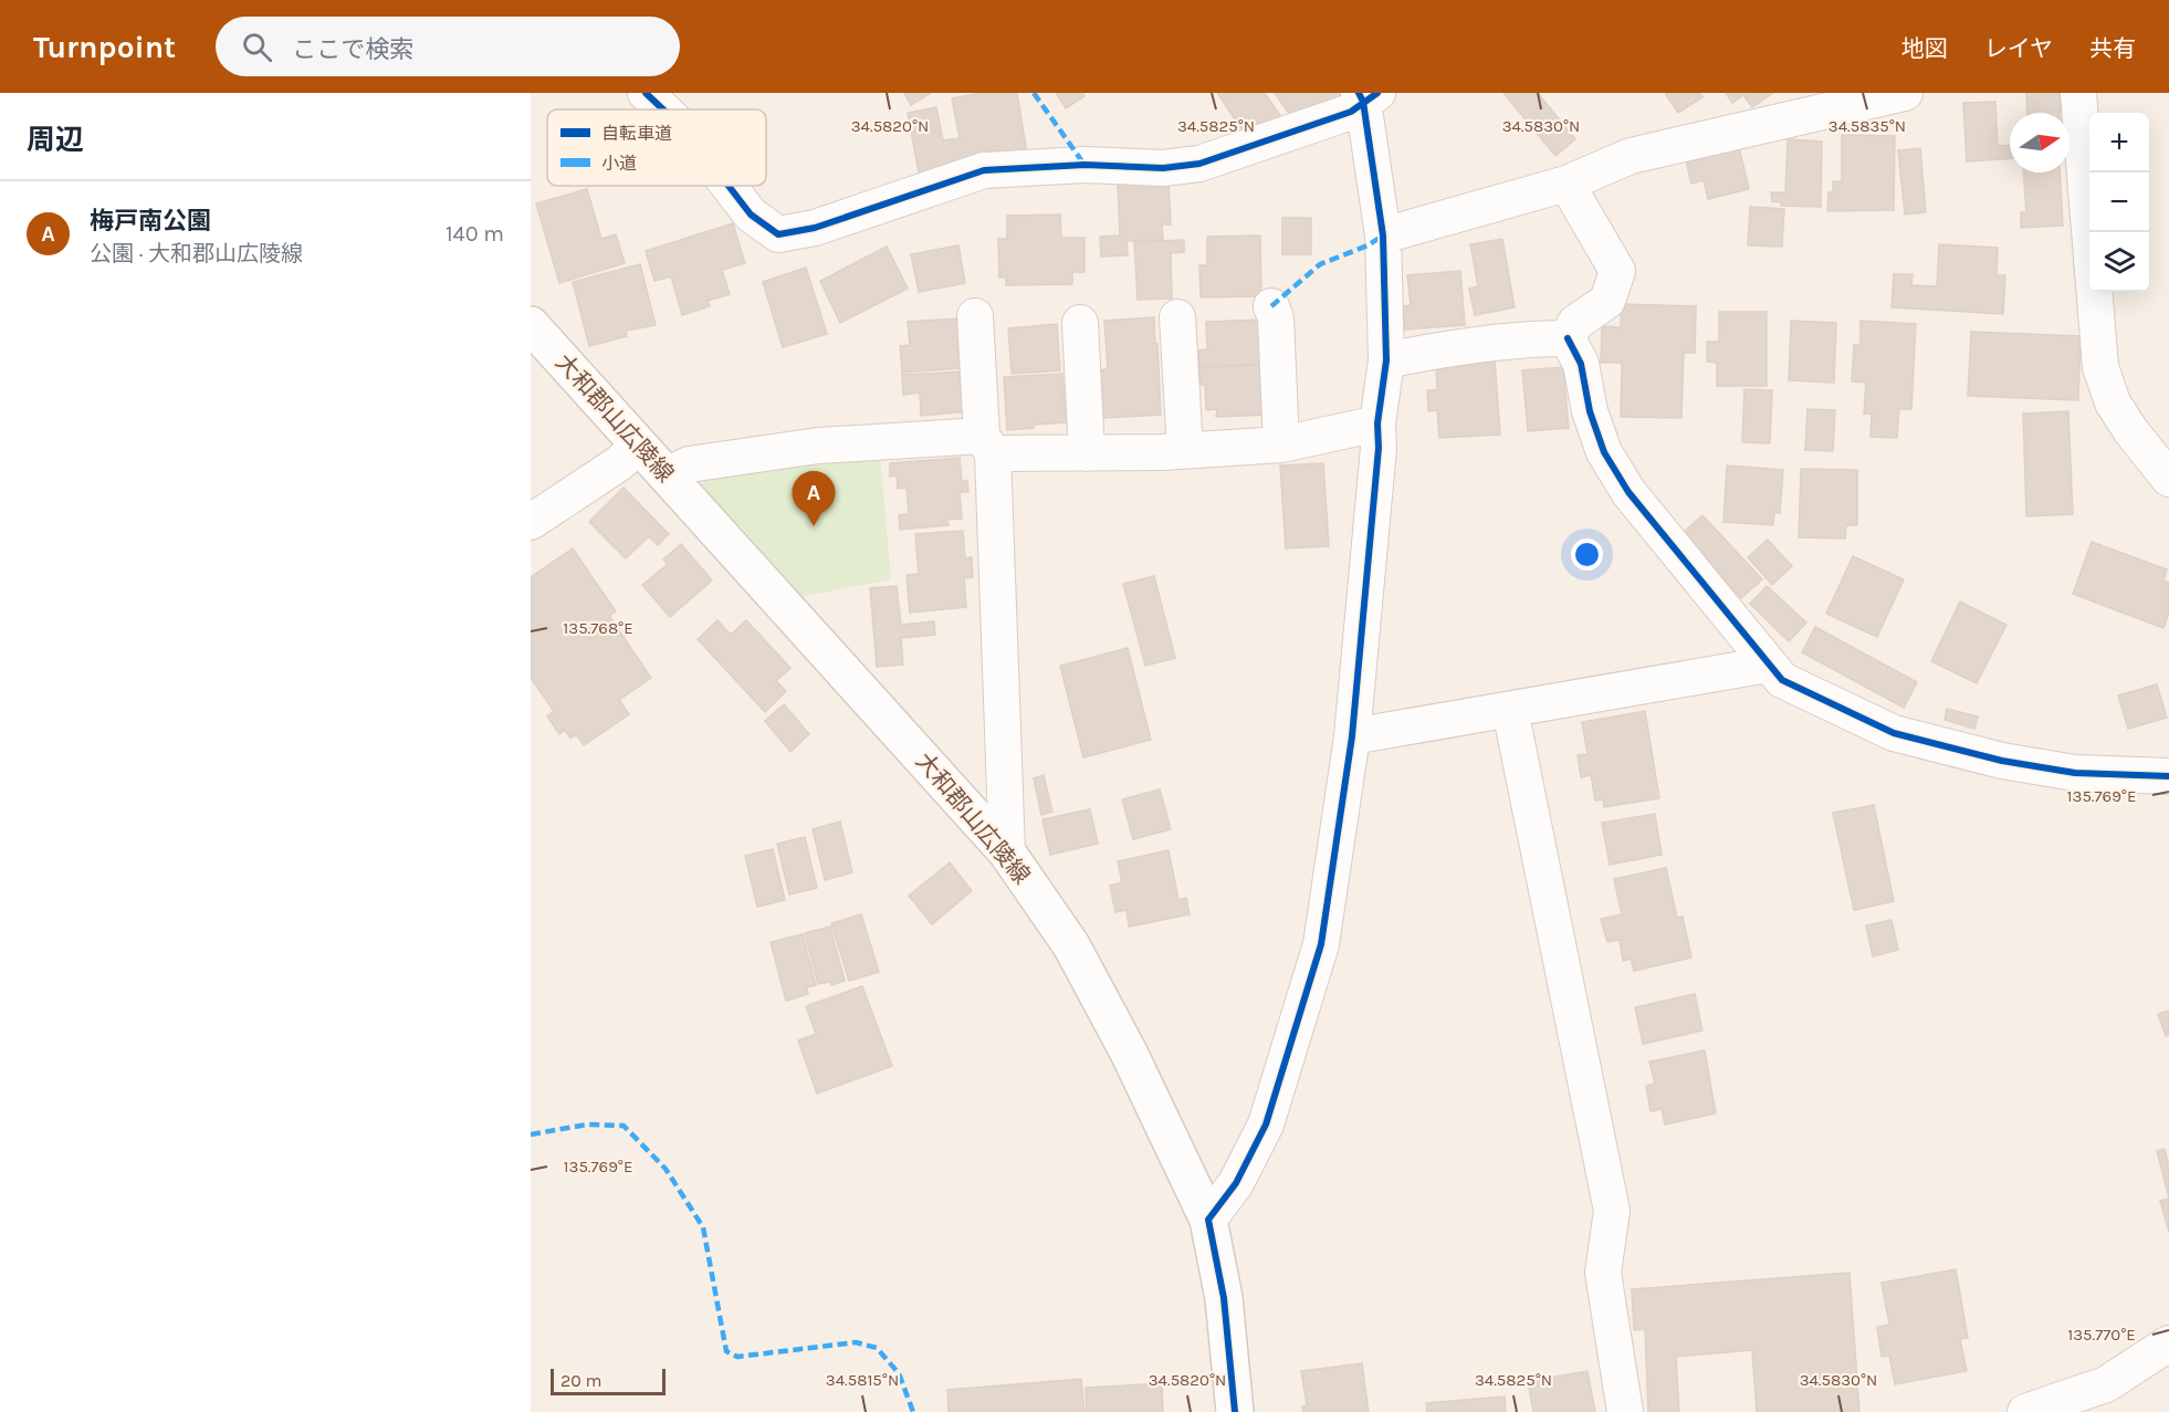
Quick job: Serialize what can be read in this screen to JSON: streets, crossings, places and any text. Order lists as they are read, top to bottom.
{
  "streets": {
    "main road": ["大和郡山広陵線"]
  },
  "legend": ["自転車道", "小道"],
  "scale_bar": "20 m",
  "north": "right",
  "page": {
    "header": "Turnpoint",
    "search": "ここで検索",
    "nav": ["地図", "レイヤ", "共有"],
    "heading": "周辺",
    "map_buttons": ["+", "−"],
    "list": [
      {
        "mark": "A",
        "name": "梅戸南公園",
        "note": "公園 · 大和郡山広陵線",
        "value": "140 m"
      }
    ],
    "pins": "A",
    "scale": "20 m"
  },
  "coordinates": [
    "34.5820°N",
    "34.5825°N",
    "34.5830°N",
    "34.5835°N",
    "135.768°E",
    "135.769°E",
    "135.770°E",
    "34.5815°N"
  ]
}
